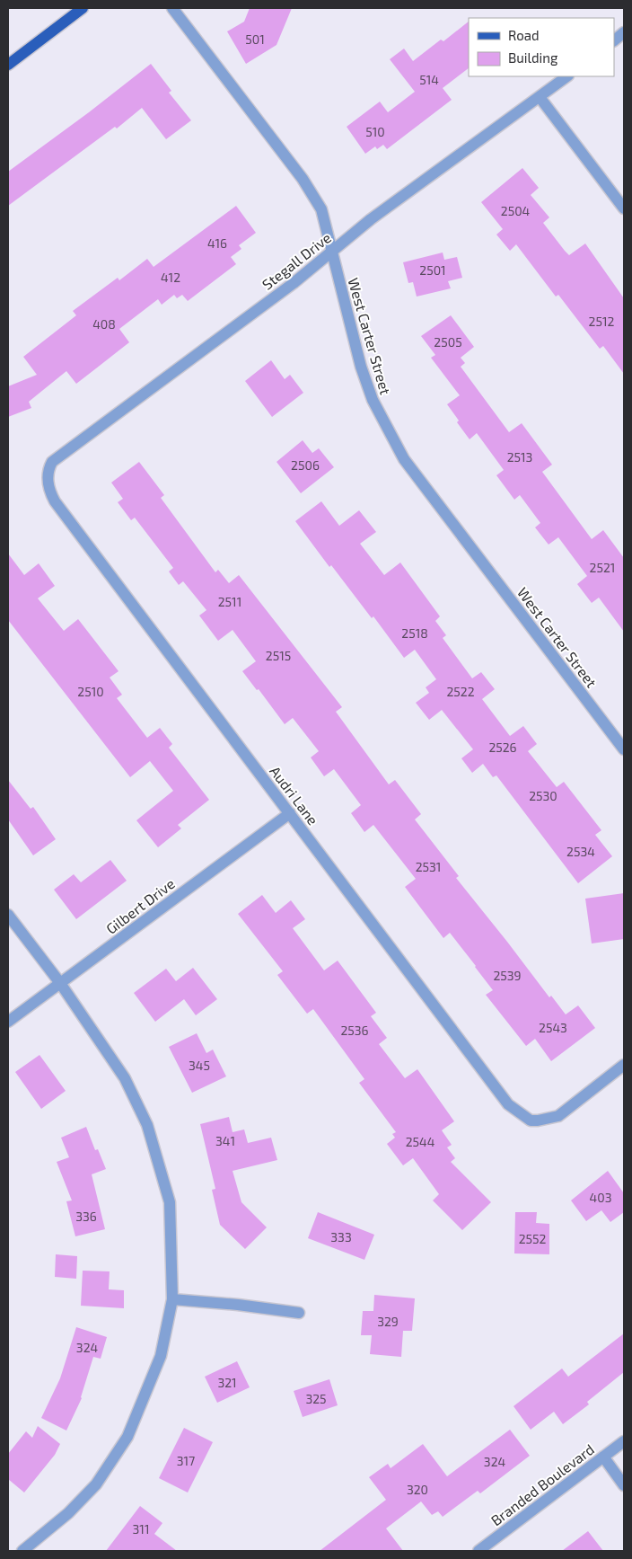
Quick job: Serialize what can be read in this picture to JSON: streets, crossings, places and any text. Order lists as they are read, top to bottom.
{
  "streets": {
    "street": [
      "Stegall Drive",
      "West Carter Street",
      "Audri Lane",
      "Gilbert Drive",
      "Branded Boulevard"
    ]
  },
  "crossings": [
    ["Stegall Drive", "West Carter Street"],
    ["Stegall Drive", "Audri Lane"],
    ["Audri Lane", "Gilbert Drive"]
  ],
  "house_numbers": [
    "501",
    "514",
    "510",
    "2504",
    "416",
    "2501",
    "412",
    "2512",
    "408",
    "2505",
    "2513",
    "2506",
    "2521",
    "2511",
    "2518",
    "2515",
    "2510",
    "2522",
    "2526",
    "2530",
    "2534",
    "2531",
    "2539",
    "2543",
    "2536",
    "345",
    "341",
    "2544",
    "403",
    "336",
    "333",
    "2552",
    "329",
    "324",
    "321",
    "325",
    "317",
    "324",
    "320",
    "311"
  ],
  "legend": ["Road", "Building"]
}
